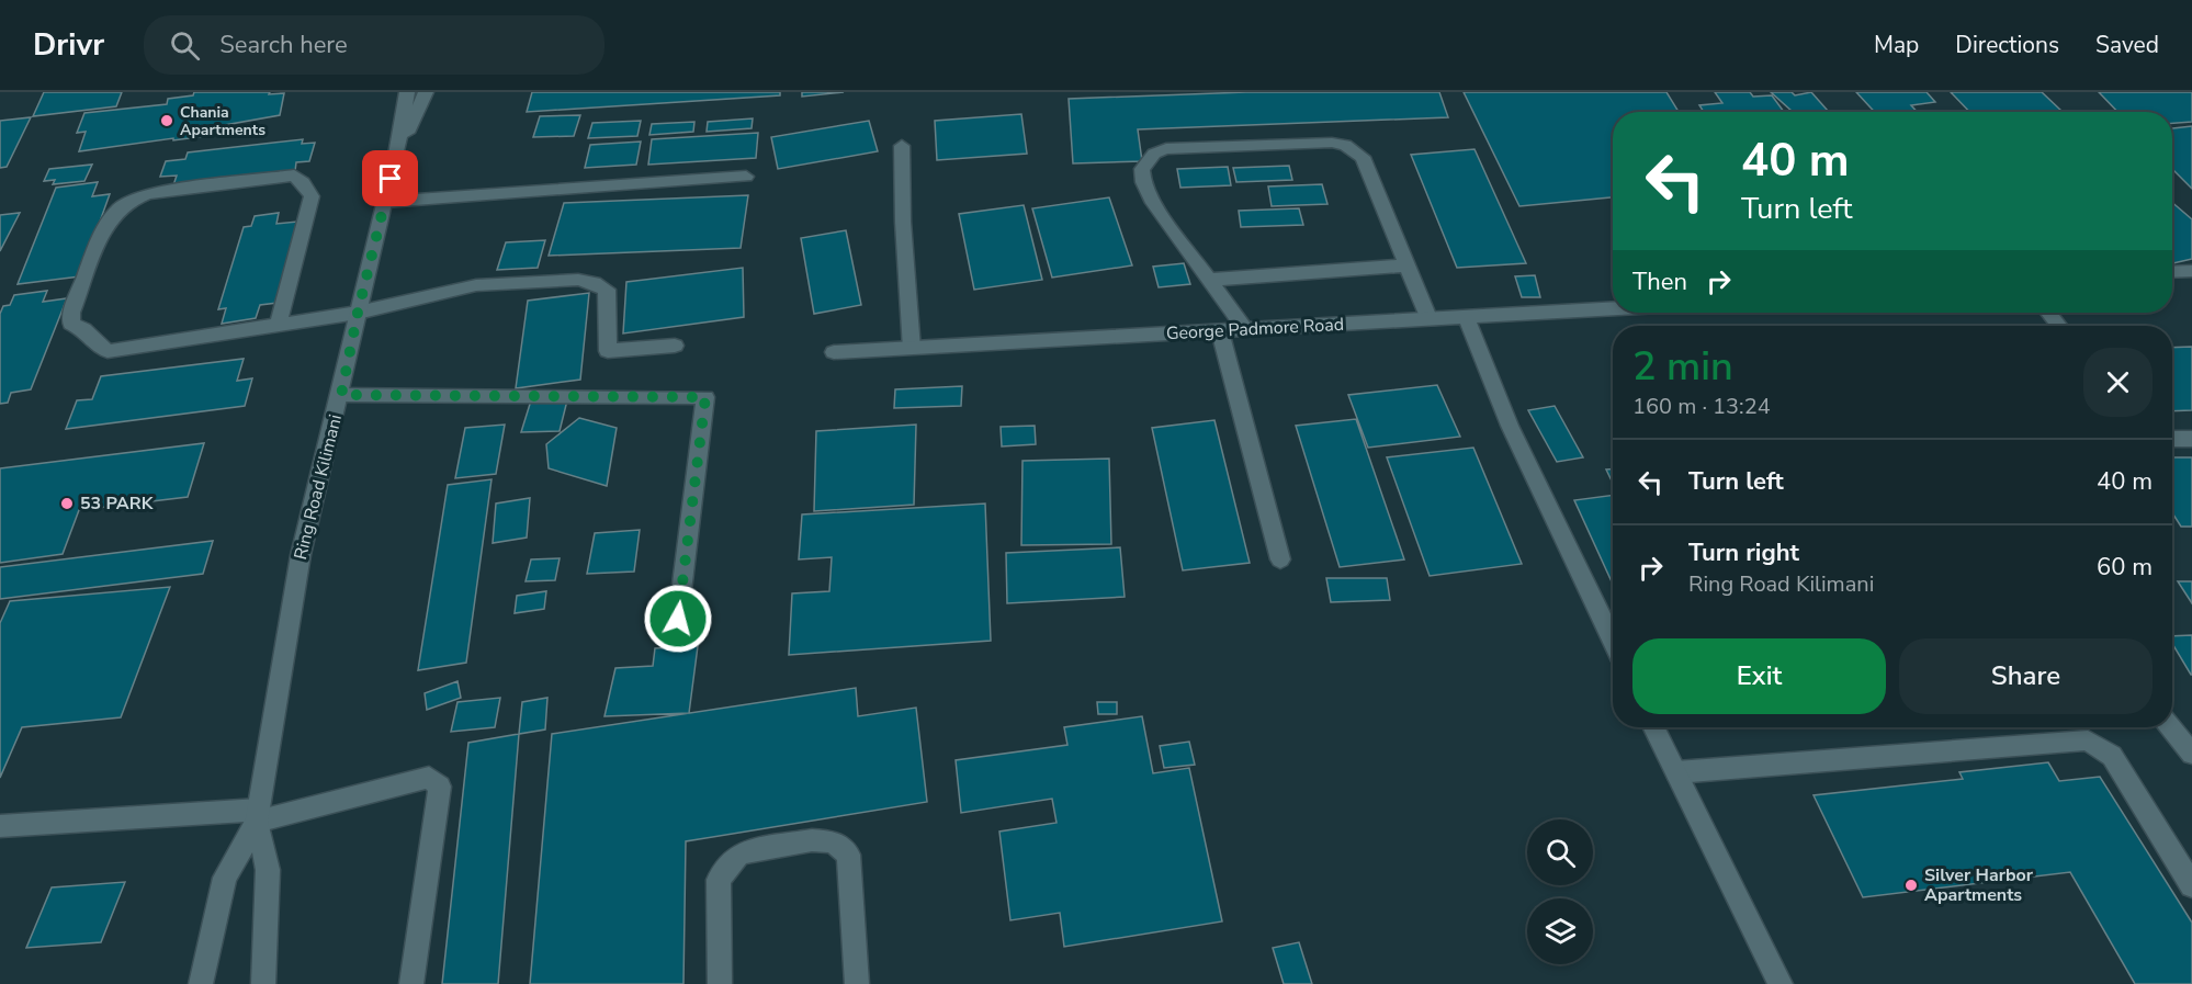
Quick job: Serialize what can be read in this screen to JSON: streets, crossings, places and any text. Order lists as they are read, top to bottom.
{
  "streets": {
    "street": ["George Padmore Road", "Ring Road Kilimani"]
  },
  "places": ["Chania Apartments", "53 PARK", "Silver Harbor Apartments"],
  "page": {
    "header": "Drivr",
    "search": "Search here",
    "nav": ["Map", "Directions", "Saved"],
    "turn": ["40 m", "Turn left"],
    "then": "Then",
    "heading": ["2 min", "160 m · 13:24"],
    "list": [
      {
        "name": "Turn left",
        "value": "40 m"
      },
      {
        "name": "Turn right",
        "note": "Ring Road Kilimani",
        "value": "60 m"
      }
    ],
    "buttons": ["Exit", "Share"]
  }
}
